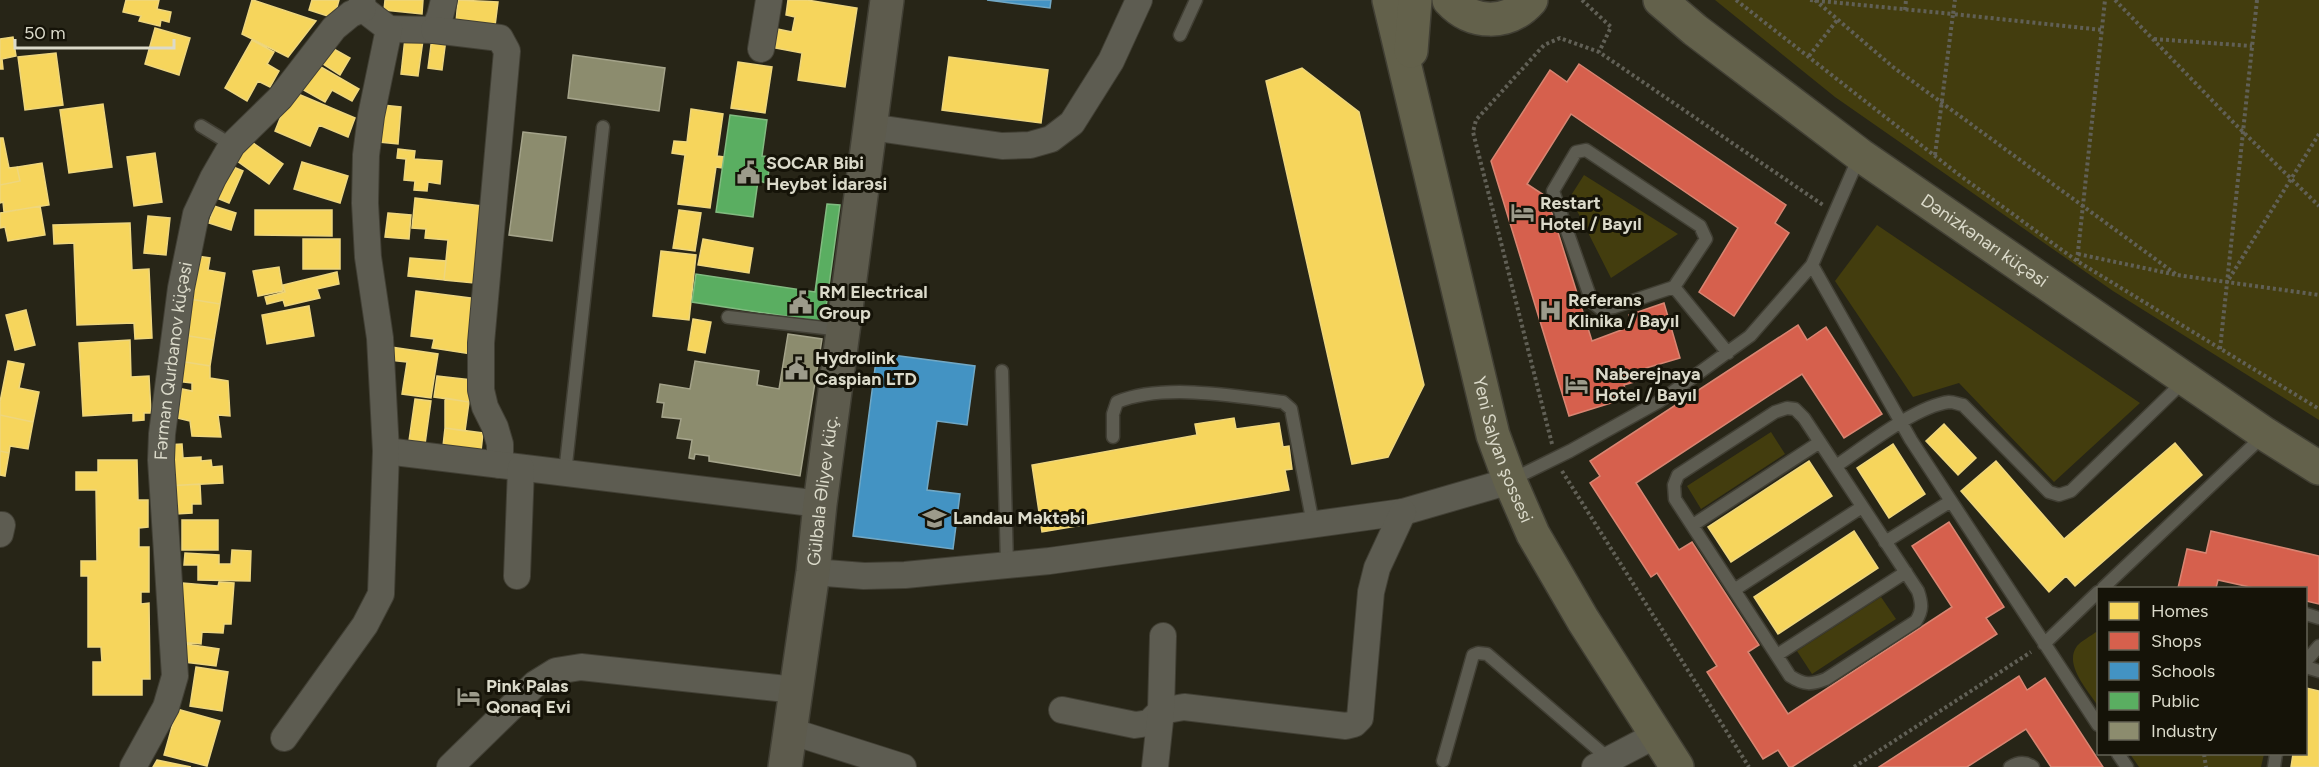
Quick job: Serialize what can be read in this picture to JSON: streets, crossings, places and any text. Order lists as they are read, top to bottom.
{
  "streets": {
    "highway": ["Dənizkənarı küçəsi", "Yeni Salyan şossesi"],
    "street": ["Fərman Qurbanov küçəsi", "Gülbala Əliyev küç."]
  },
  "places": {
    "public building": ["SOCAR Bibi Heybət İdarəsi", "RM Electrical Group", "Hydrolink Caspian LTD"],
    "hotel": ["Restart Hotel / Bayıl", "Naberejnaya Hotel / Bayıl", "Pink Palas Qonaq Evi"],
    "hospital": ["Referans Klinika / Bayıl"],
    "school or university": ["Landau Məktəbi"]
  },
  "legend": [
    "Homes",
    "Shops",
    "Schools",
    "Public",
    "Industry"
  ],
  "scale_bar": "50 m"
}
